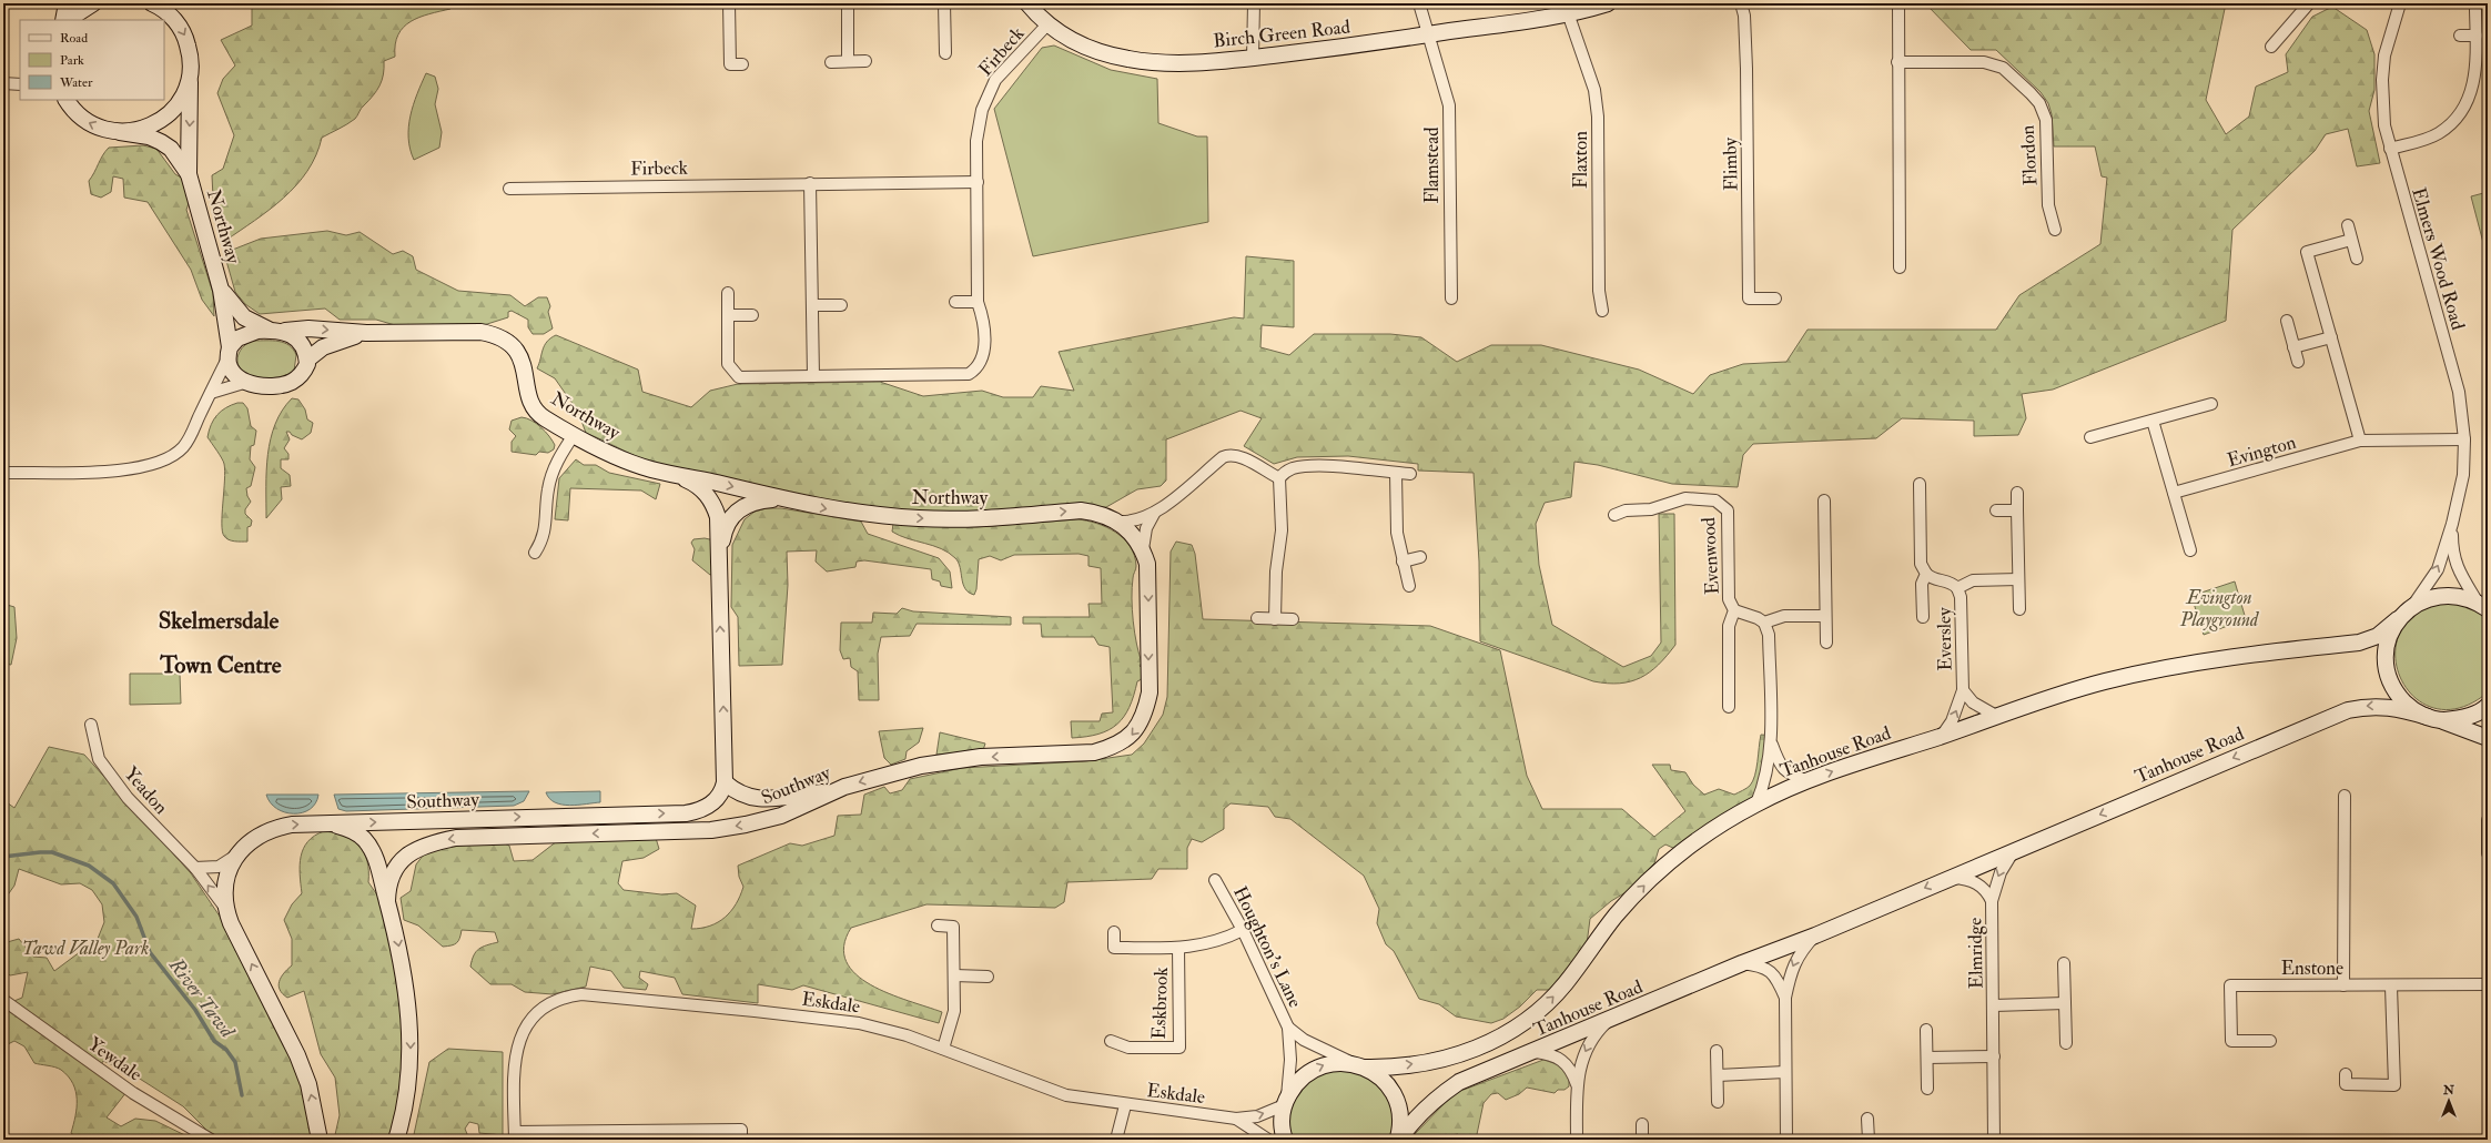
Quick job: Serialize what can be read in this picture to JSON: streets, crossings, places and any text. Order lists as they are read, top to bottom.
{
  "streets": {
    "street": [
      "Birch Green Road",
      "Firbeck",
      "Flordon",
      "Flaxton",
      "Flimby",
      "Flamstead",
      "Northway",
      "Elmers Wood Road",
      "Evington",
      "Evenwood",
      "Eversley",
      "Tanhouse Road",
      "Southway",
      "Yeadon",
      "Houghton's Lane",
      "Elmridge",
      "Enstone",
      "Eskdale",
      "Eskbrook",
      "Yewdale"
    ]
  },
  "crossings": [
    ["Birch Green Road", "Firbeck"],
    ["Birch Green Road", "Flaxton"],
    ["Birch Green Road", "Flamstead"],
    ["Northway", "Southway"],
    ["Elmers Wood Road", "Evington"],
    ["Elmers Wood Road", "Tanhouse Road"],
    ["Eversley", "Tanhouse Road"],
    ["Tanhouse Road", "Houghton's Lane"],
    ["Tanhouse Road", "Elmridge"],
    ["Tanhouse Road", "Eskdale"],
    ["Southway", "Yeadon"],
    ["Houghton's Lane", "Eskdale"],
    ["Houghton's Lane", "Eskbrook"]
  ],
  "districts": ["Skelmersdale", "Town Centre"],
  "water": ["River Tawd"],
  "parks": ["Evington Playground", "Tawd Valley Park"],
  "legend": ["Road", "Park", "Water"],
  "north": "top"
}
